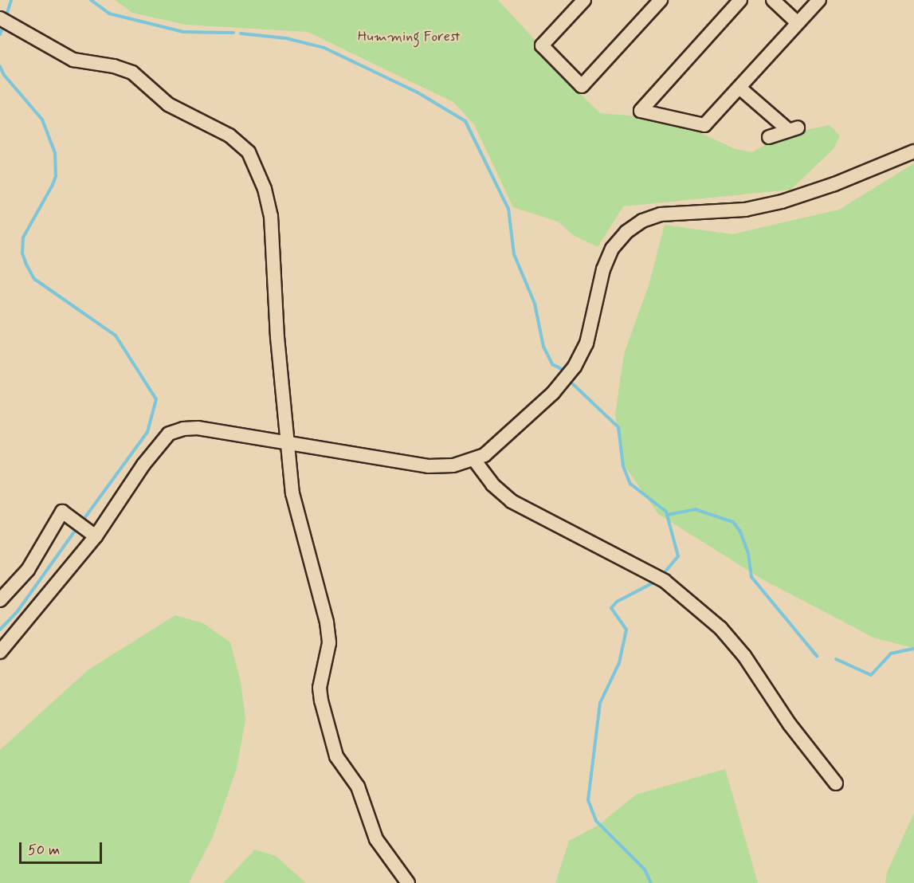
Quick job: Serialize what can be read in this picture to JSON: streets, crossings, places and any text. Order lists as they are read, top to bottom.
{
  "parks": ["Humming Forest"],
  "scale_bar": "50 m"
}
